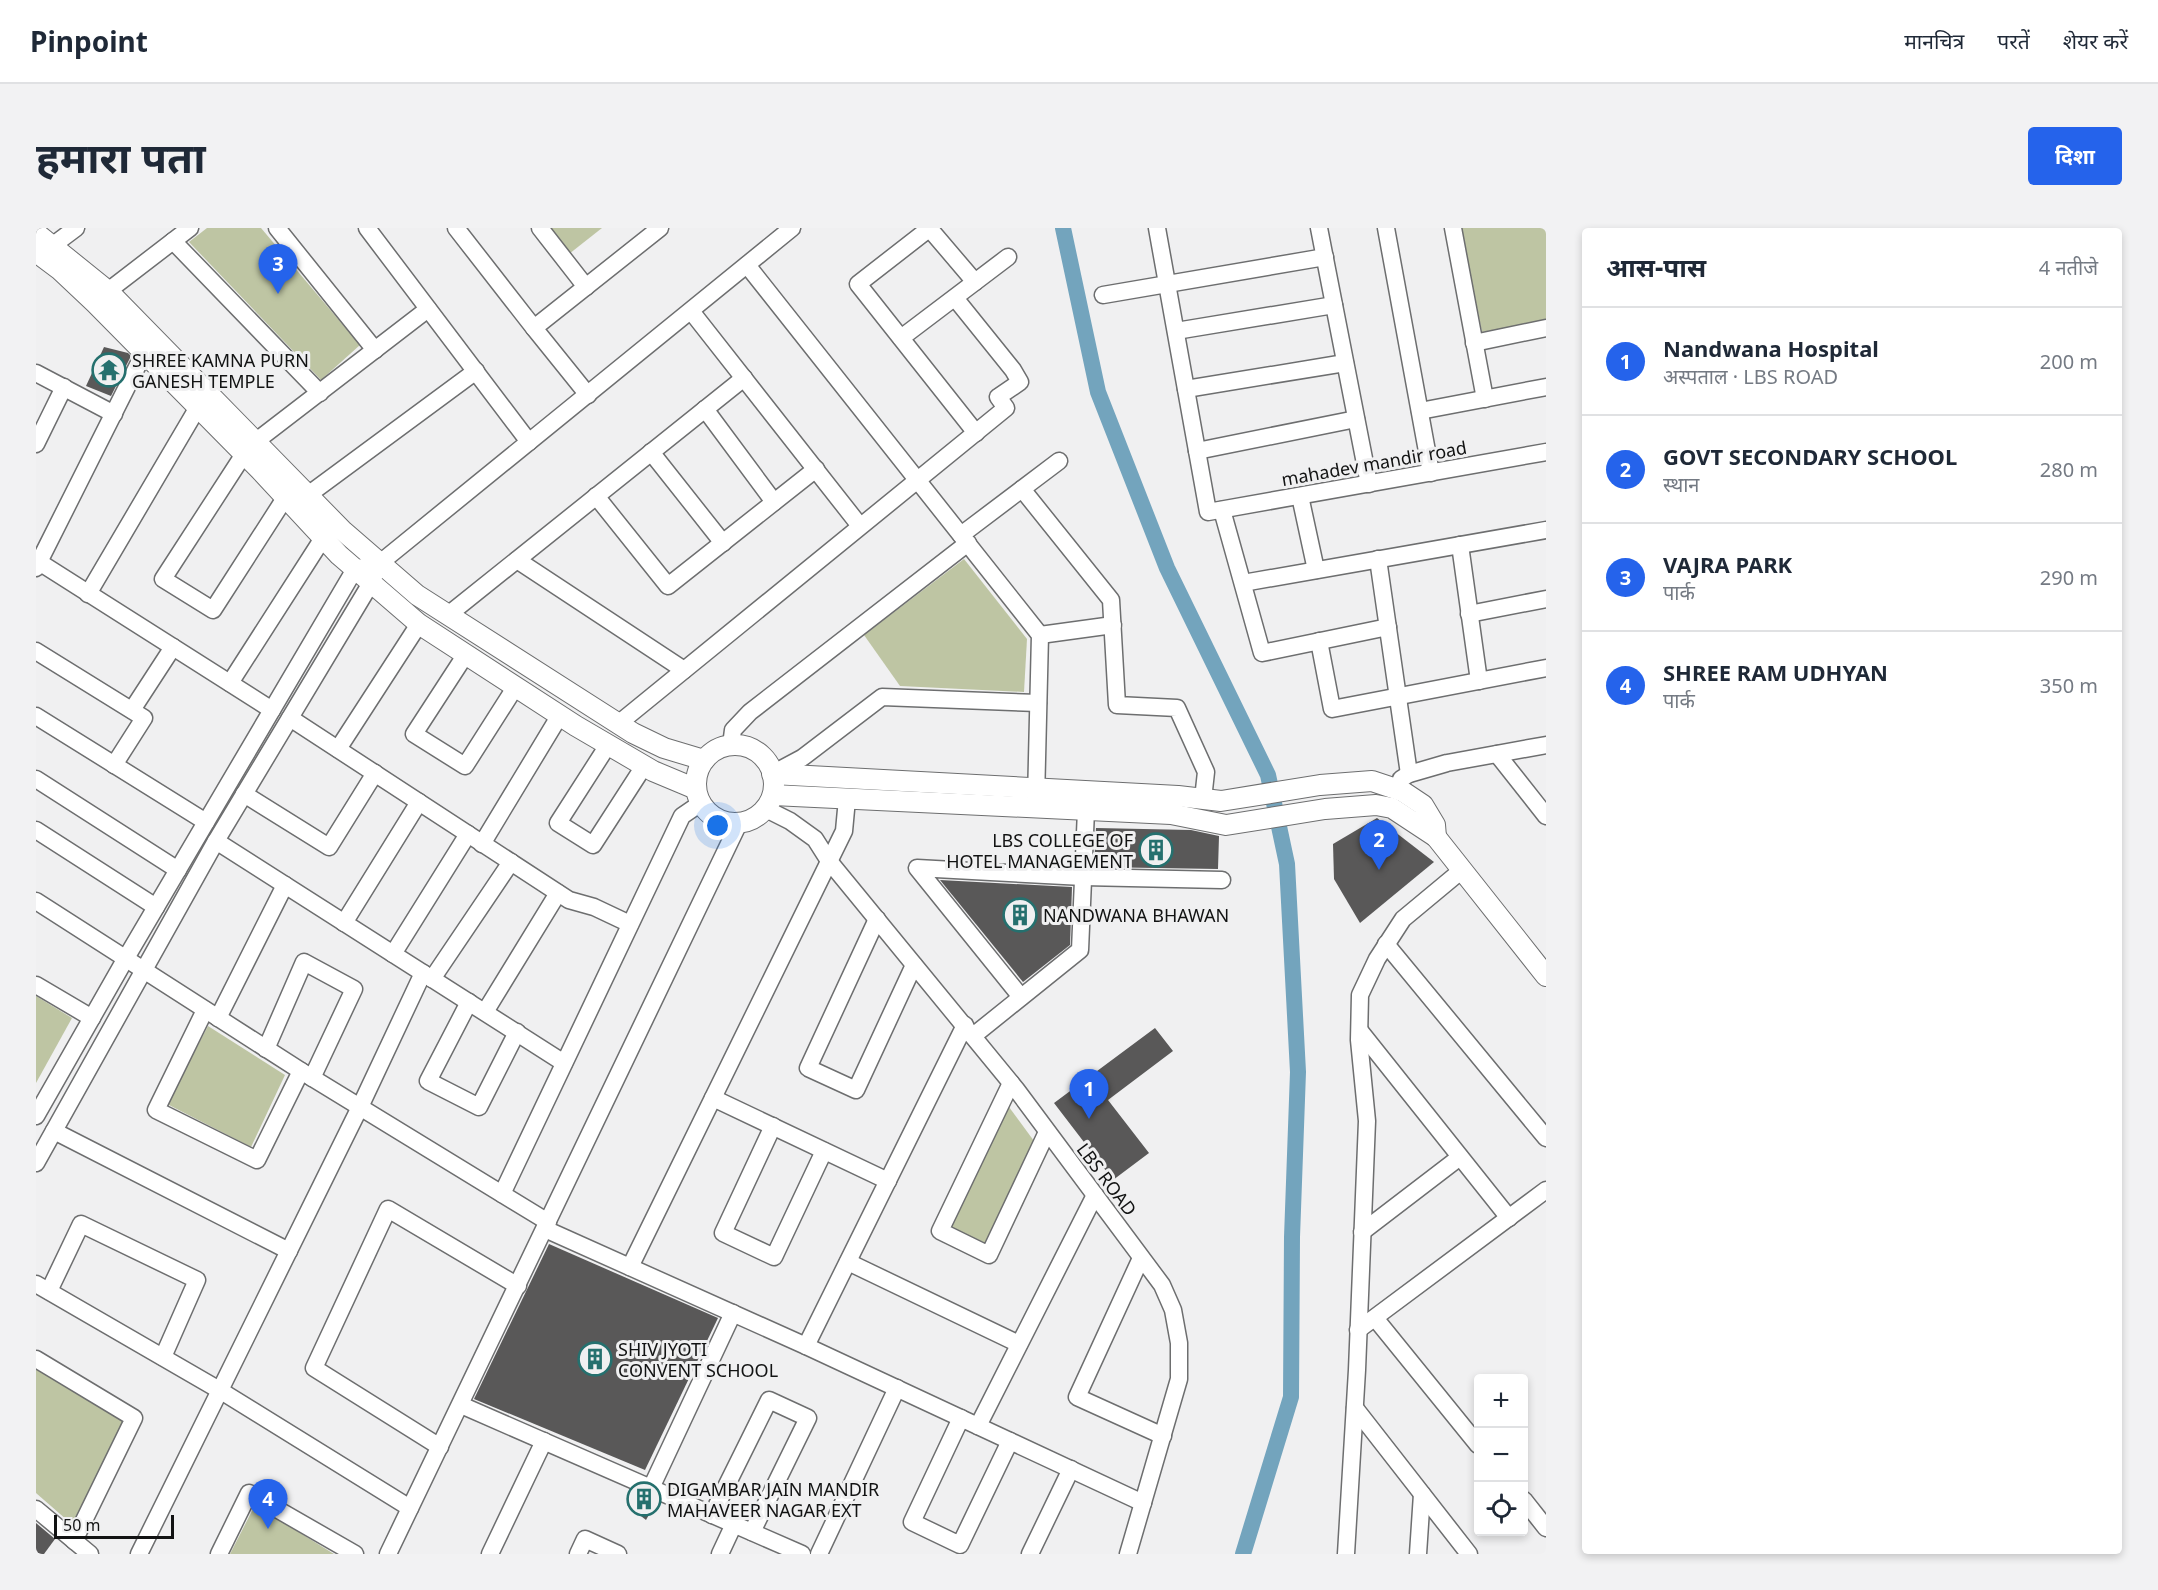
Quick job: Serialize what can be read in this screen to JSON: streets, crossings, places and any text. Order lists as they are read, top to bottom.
{
  "streets": {
    "street": ["mahadev mandir road", "LBS ROAD"]
  },
  "places": {
    "temple": ["SHREE KAMNA PURN GANESH TEMPLE"],
    "building": [
      "LBS COLLEGE OF HOTEL MANAGEMENT",
      "NANDWANA BHAWAN",
      "SHIV JYOTI CONVENT SCHOOL",
      "DIGAMBAR JAIN MANDIR MAHAVEER NAGAR EXT"
    ]
  },
  "scale_bar": "50 m",
  "page": {
    "header": "Pinpoint",
    "nav": ["मानचित्र", "परतें", "शेयर करें"],
    "buttons": "दिशा",
    "title": "हमारा पता",
    "heading": ["आस-पास", "4 नतीजे"],
    "pins": [
      "3",
      "2",
      "1",
      "4"
    ],
    "list": [
      {
        "mark": "1",
        "name": "Nandwana Hospital",
        "note": "अस्पताल · LBS ROAD",
        "value": "200 m"
      },
      {
        "mark": "2",
        "name": "GOVT SECONDARY SCHOOL",
        "note": "स्थान",
        "value": "280 m"
      },
      {
        "mark": "3",
        "name": "VAJRA PARK",
        "note": "पार्क",
        "value": "290 m"
      },
      {
        "mark": "4",
        "name": "SHREE RAM UDHYAN",
        "note": "पार्क",
        "value": "350 m"
      }
    ],
    "map_buttons": ["+", "−"],
    "scale": "50 m"
  }
}
